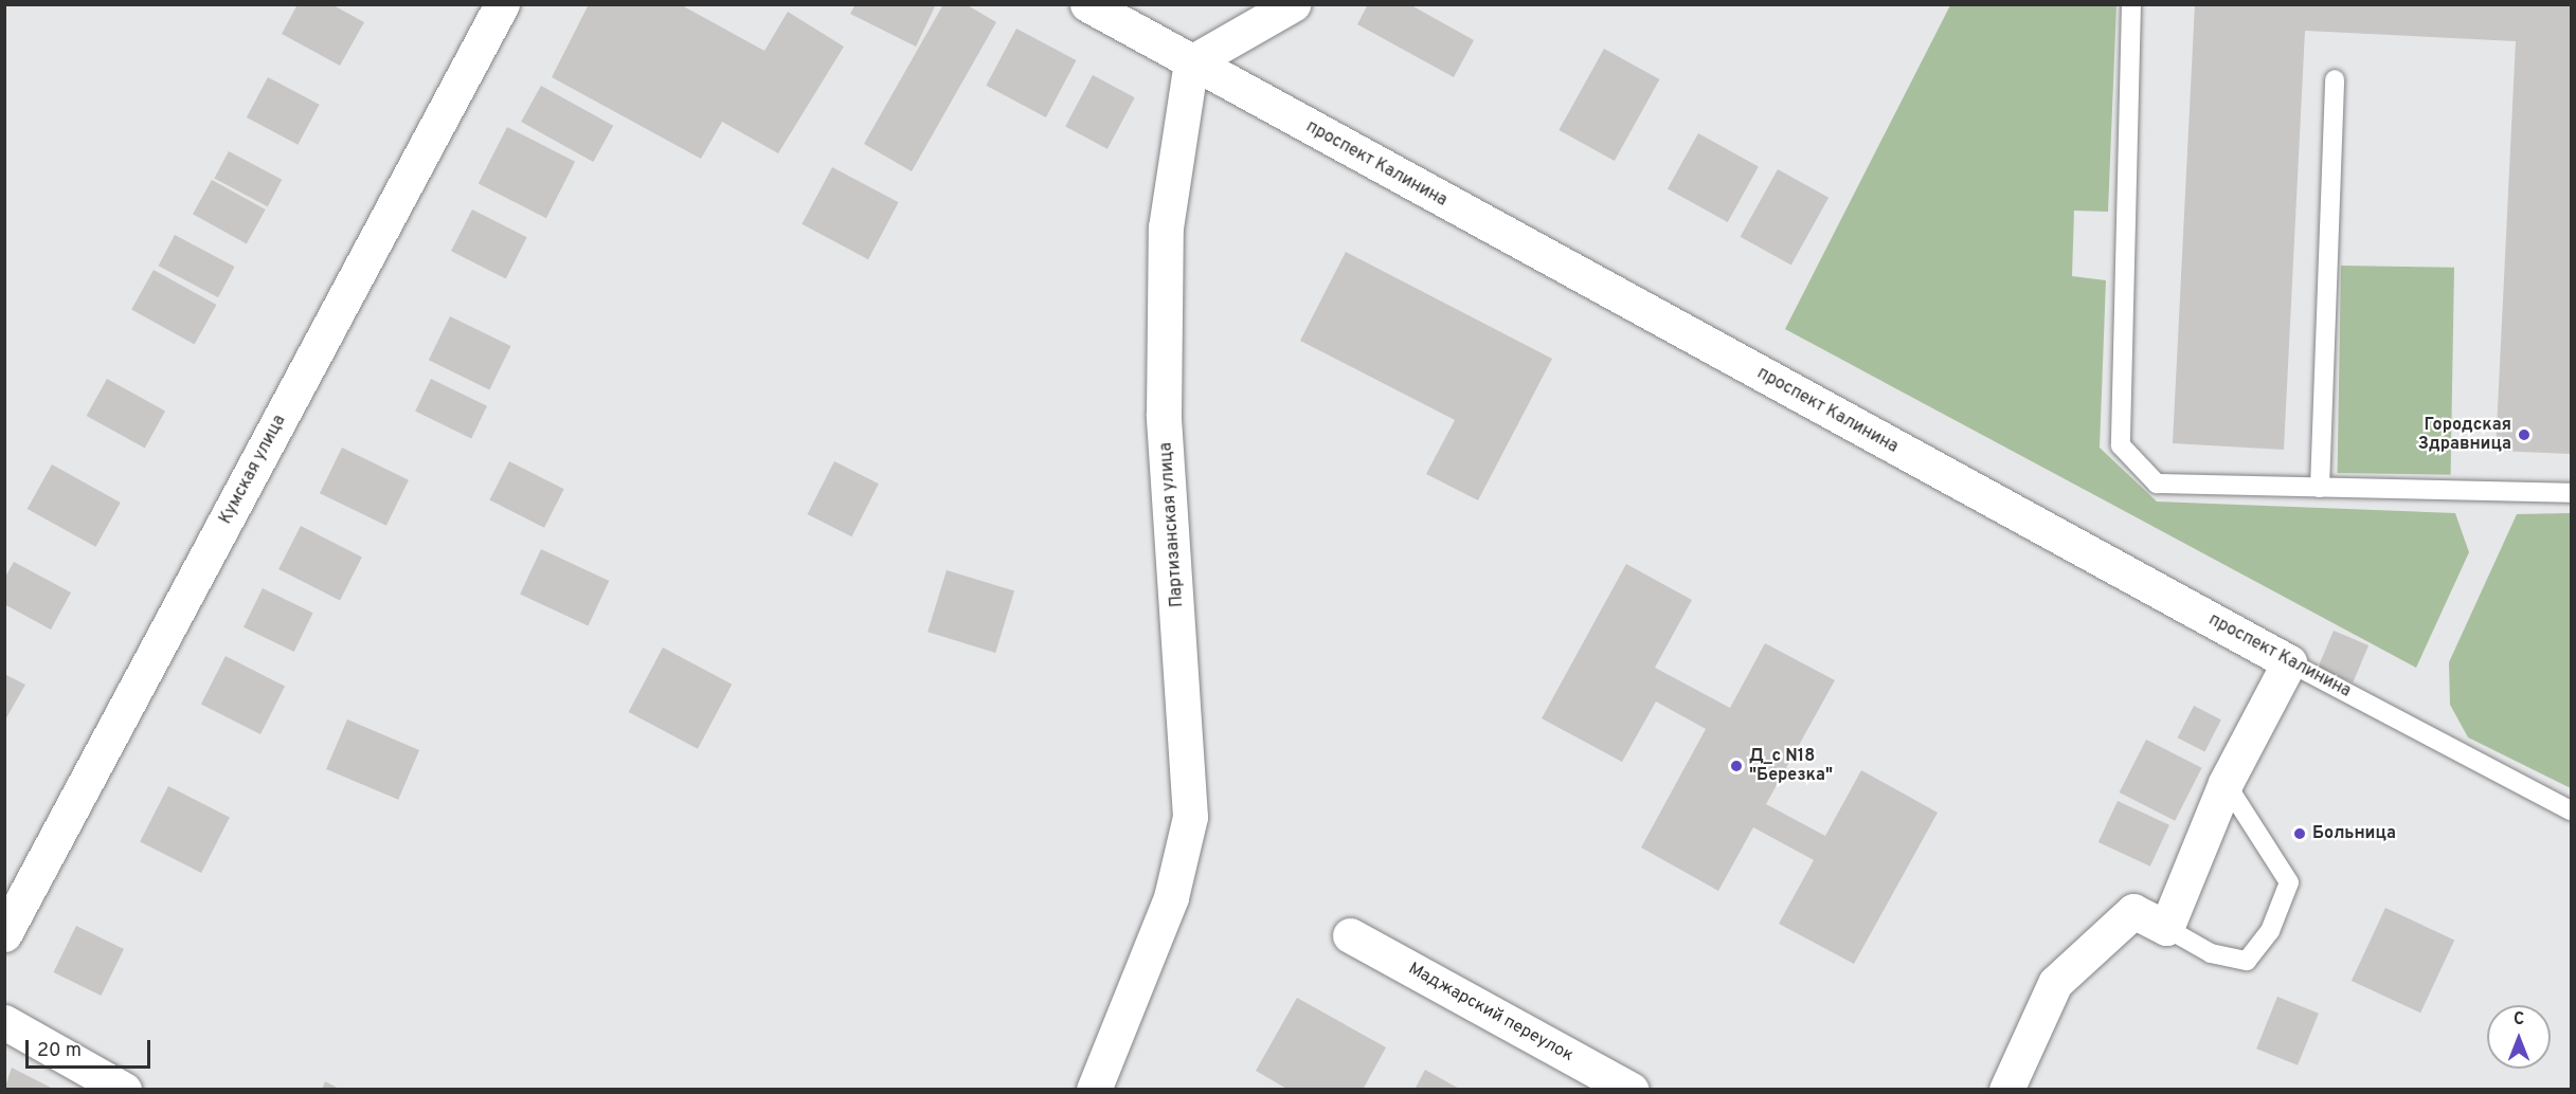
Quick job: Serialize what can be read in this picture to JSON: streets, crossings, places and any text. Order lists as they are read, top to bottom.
{
  "streets": {
    "street": [
      "проспект Калинина",
      "Кумская улица",
      "Партизанская улица",
      "Маджарский переулок"
    ]
  },
  "crossings": [
    ["проспект Калинина", "Партизанская улица"]
  ],
  "places": ["Городская Здравница", "Д_с N18 \"Березка\"", "Больница"],
  "scale_bar": "20 m",
  "north": "top"
}
